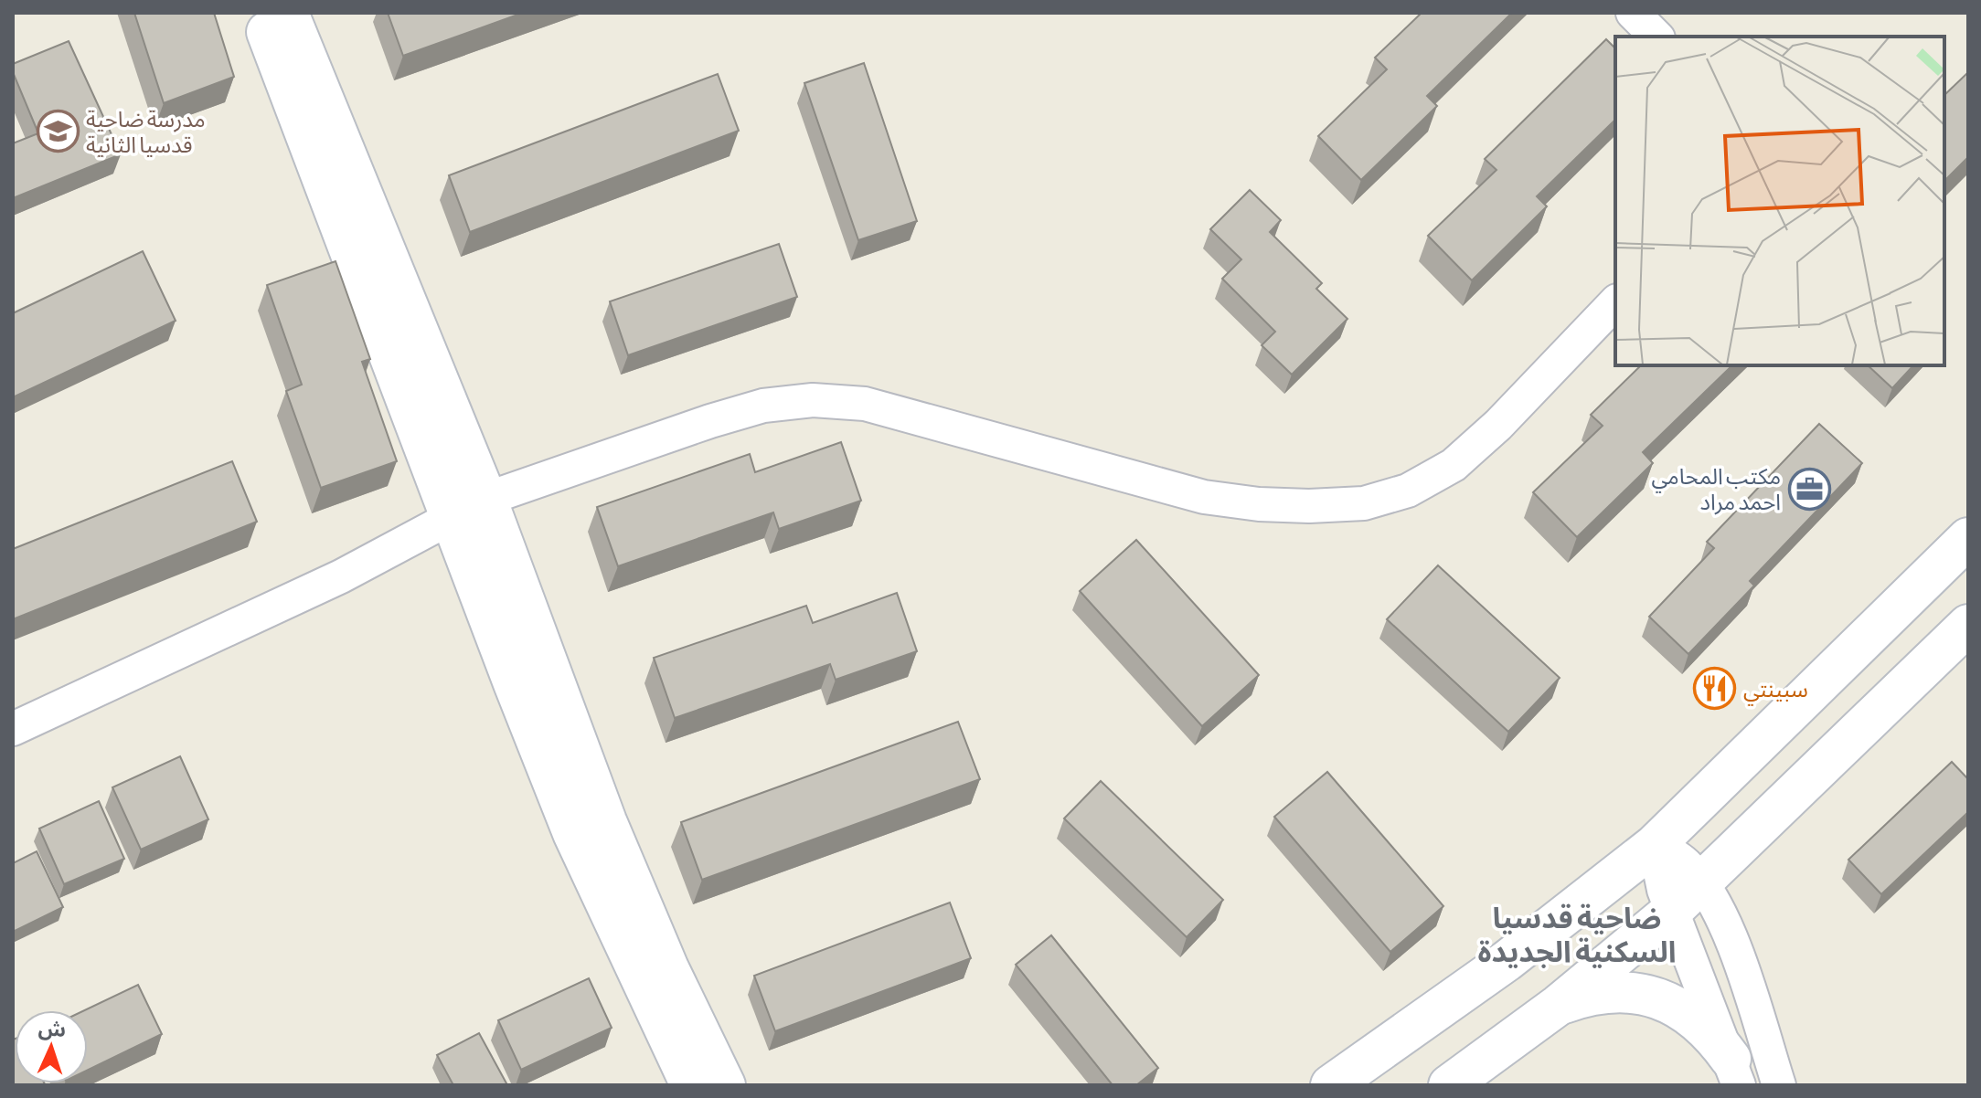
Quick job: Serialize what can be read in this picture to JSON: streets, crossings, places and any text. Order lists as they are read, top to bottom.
{
  "districts": ["ضاحية قدسيا السكنية الجديدة"],
  "places": {
    "school or university": ["مدرسة ضاحية قدسيا الثانية"],
    "office": ["مكتب المحامي احمد مراد"],
    "restaurant": ["سبينتي"]
  },
  "north": "top"
}
